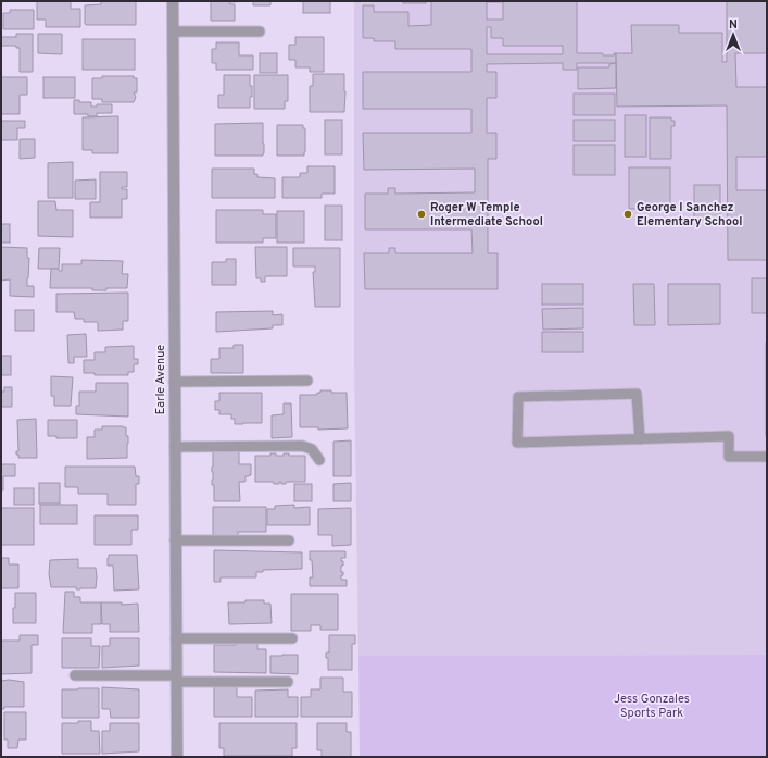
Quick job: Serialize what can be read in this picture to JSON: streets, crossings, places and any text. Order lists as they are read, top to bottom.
{
  "streets": {
    "street": ["Earle Avenue"]
  },
  "parks": ["Jess Gonzales Sports Park"],
  "places": ["Roger W Temple Intermediate School", "George I Sanchez Elementary School"],
  "north": "top"
}
